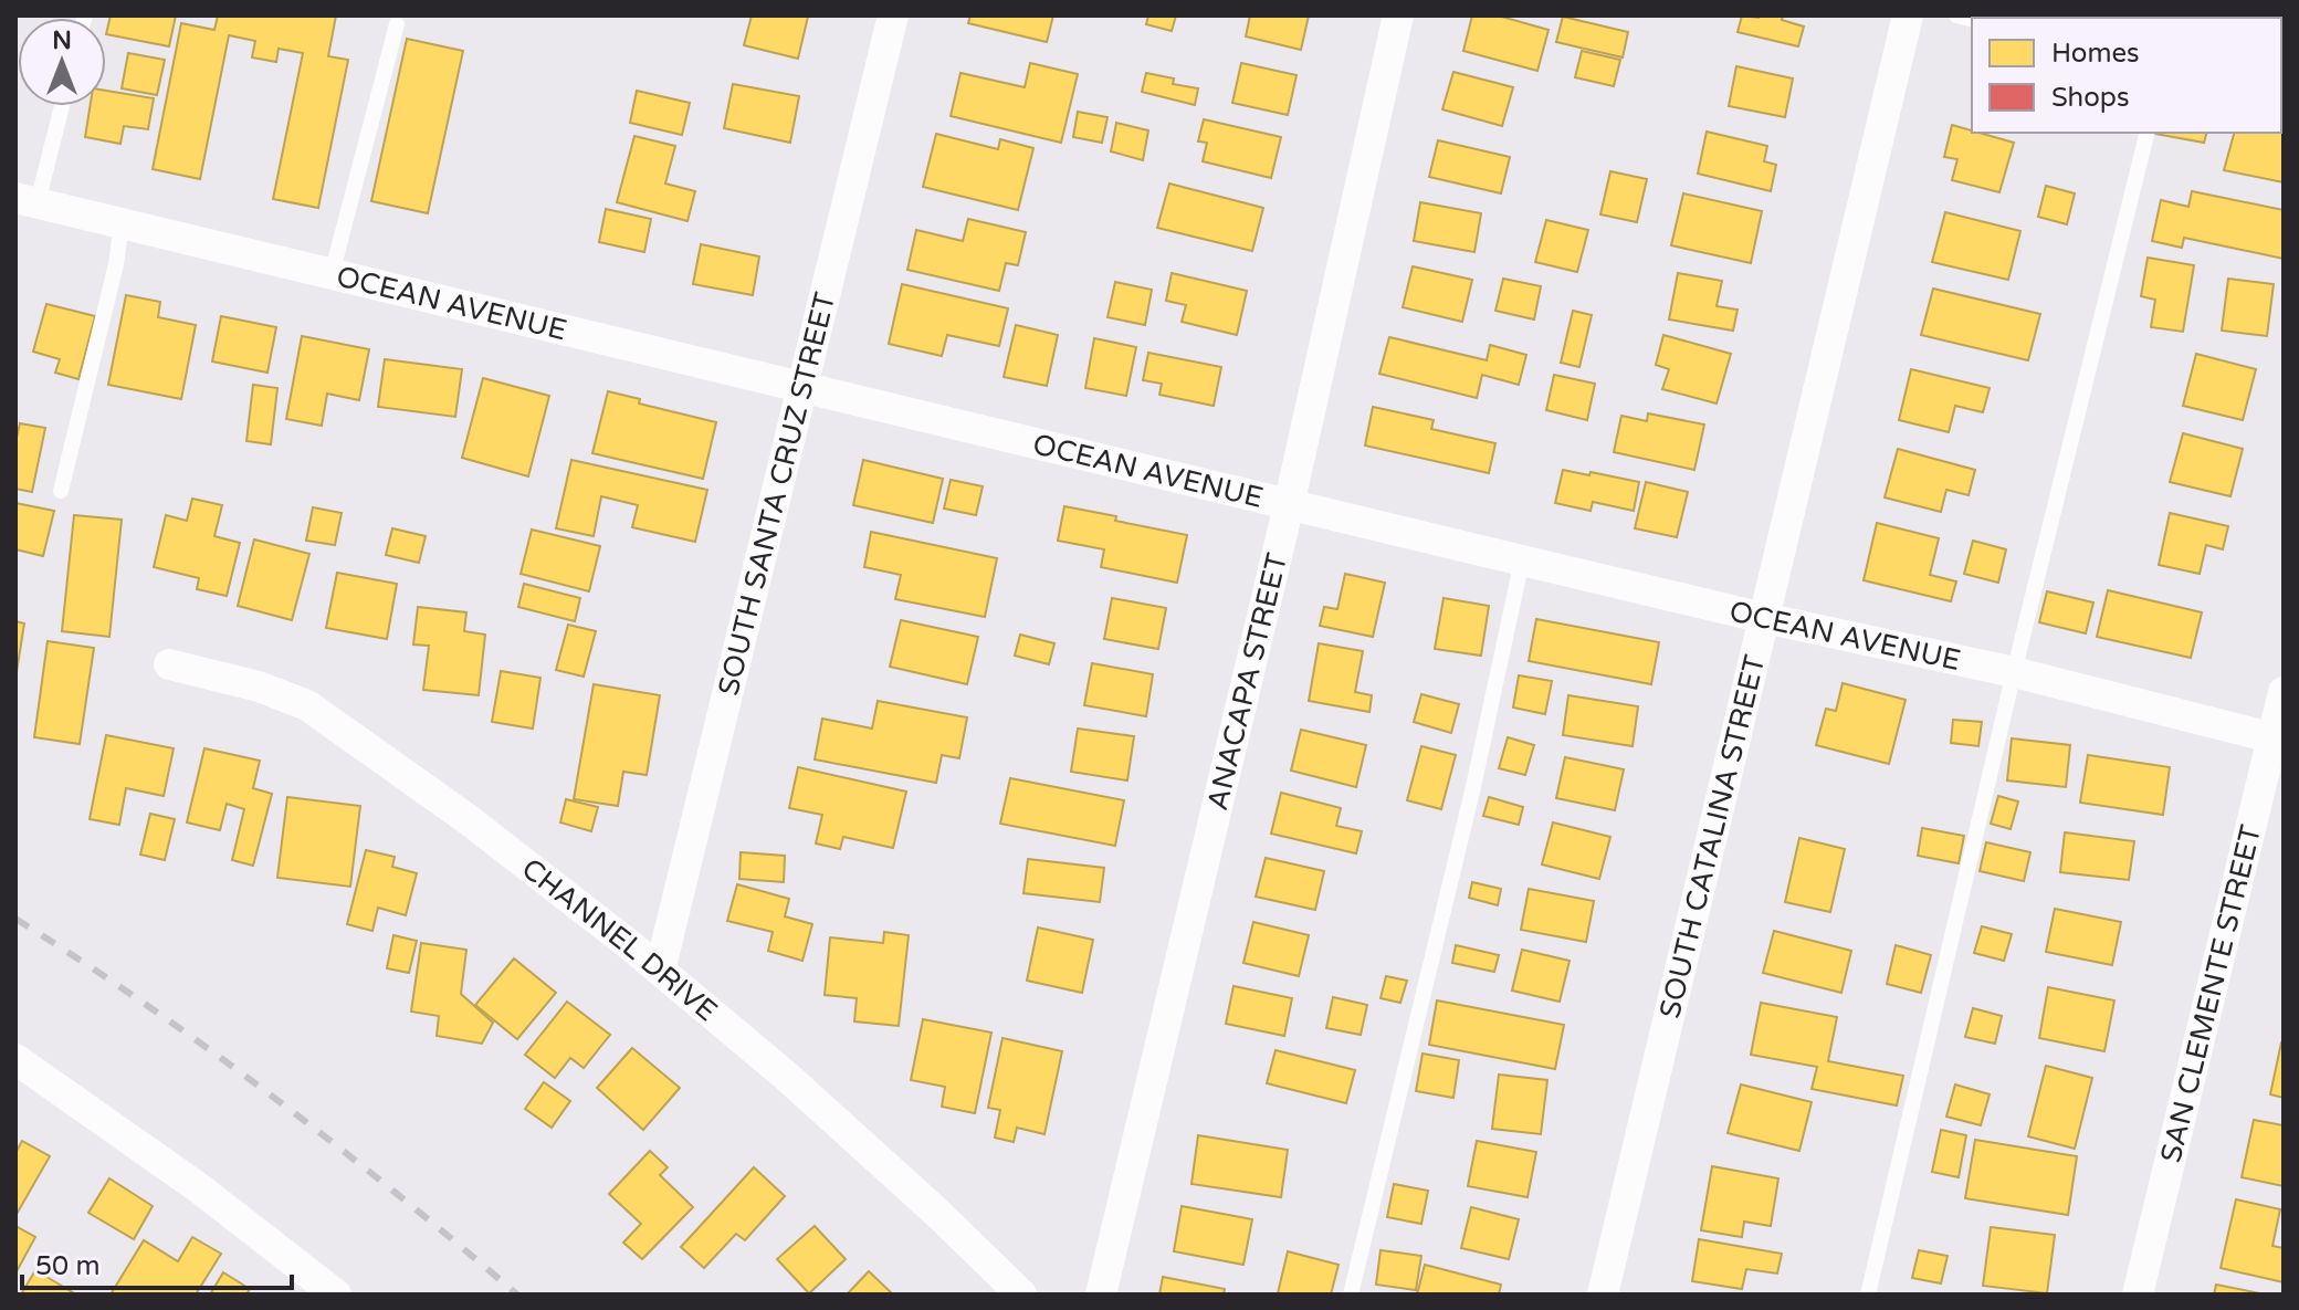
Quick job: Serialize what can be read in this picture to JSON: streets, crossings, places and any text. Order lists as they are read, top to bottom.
{
  "streets": {
    "street": [
      "OCEAN AVENUE",
      "SOUTH SANTA CRUZ STREET",
      "ANACAPA STREET",
      "SOUTH CATALINA STREET",
      "CHANNEL DRIVE",
      "SAN CLEMENTE STREET"
    ]
  },
  "crossings": [
    ["OCEAN AVENUE", "SOUTH SANTA CRUZ STREET"],
    ["OCEAN AVENUE", "ANACAPA STREET"],
    ["OCEAN AVENUE", "SOUTH CATALINA STREET"],
    ["OCEAN AVENUE", "SAN CLEMENTE STREET"],
    ["SOUTH SANTA CRUZ STREET", "CHANNEL DRIVE"]
  ],
  "legend": ["Homes", "Shops"],
  "scale_bar": "50 m",
  "north": "top"
}
